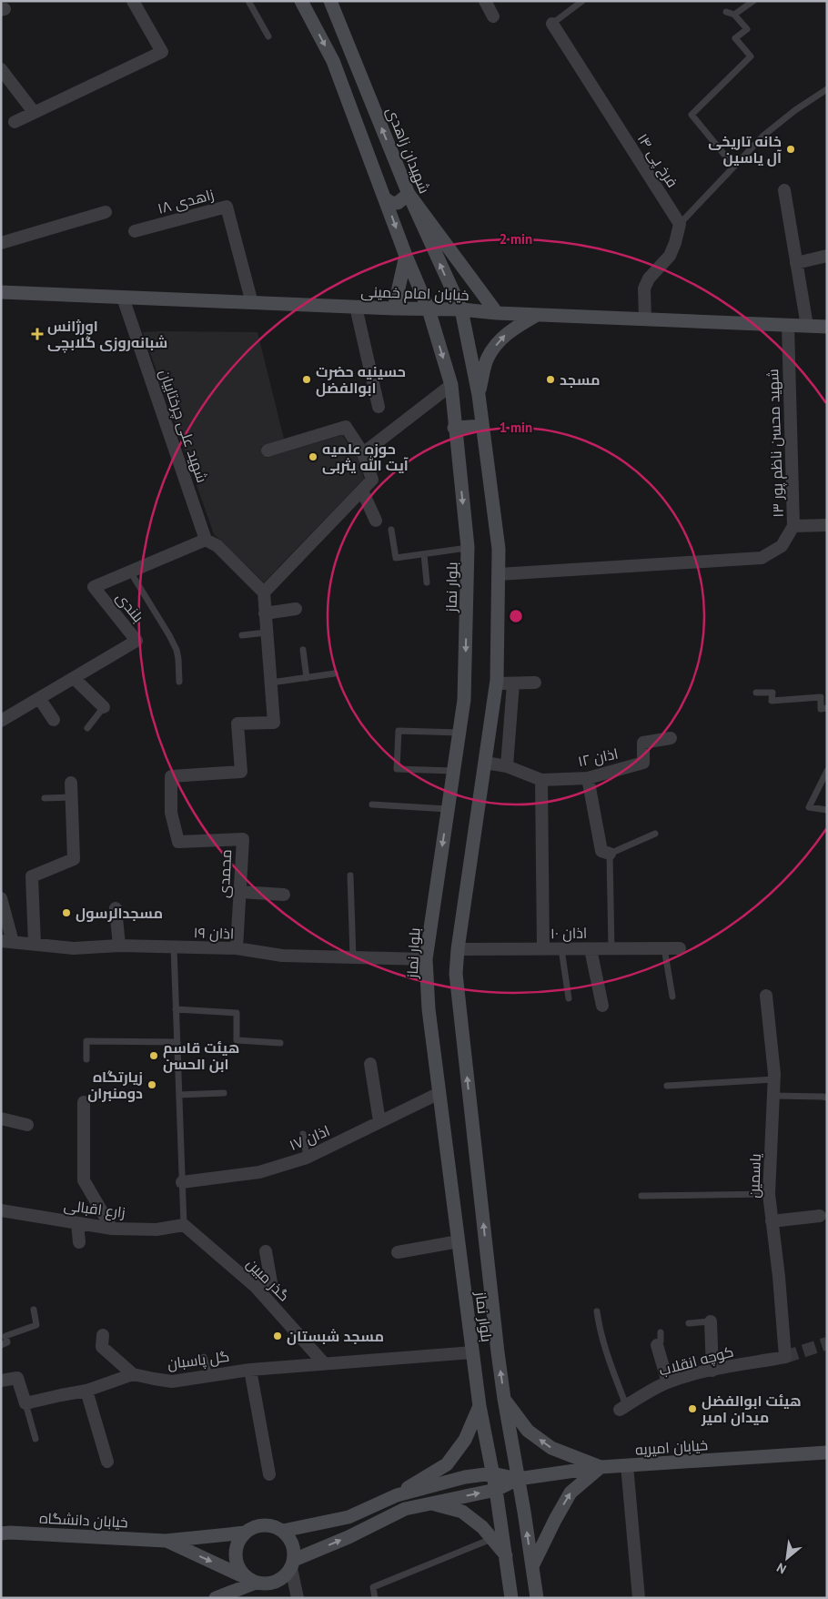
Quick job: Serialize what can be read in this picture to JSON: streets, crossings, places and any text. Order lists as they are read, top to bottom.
{
  "streets": {
    "main road": [
      "شهیدان زاهدی",
      "خیابان امام خمینی",
      "بلوار نماز",
      "خیابان امیریه",
      "خیابان دانشگاه"
    ],
    "street": [
      "فرخ پی ۱۴",
      "زاهدی ۱۸",
      "شهید علی چرختابیان",
      "شهید محسن ناظم پور ۱۳",
      "بلندی",
      "اذان ۱۲",
      "محمدی",
      "اذان ۱۹",
      "اذان ۱۰",
      "اذان ۱۷",
      "یاسمین",
      "زارع اقبالی",
      "گذر مبین",
      "گل پاسبان",
      "کوچه انقلاب"
    ]
  },
  "crossings": [
    ["شهیدان زاهدی", "خیابان امام خمینی"],
    ["شهیدان زاهدی", "بلوار نماز"],
    ["زاهدی ۱۸", "خیابان امام خمینی"],
    ["خیابان امام خمینی", "شهید علی چرختابیان"],
    ["خیابان امام خمینی", "شهید محسن ناظم پور ۱۳"],
    ["خیابان امام خمینی", "بلوار نماز"],
    ["شهید علی چرختابیان", "بلندی"],
    ["بلوار نماز", "اذان ۱۲"],
    ["بلوار نماز", "اذان ۱۹"],
    ["بلوار نماز", "اذان ۱۰"],
    ["بلوار نماز", "اذان ۱۷"],
    ["بلوار نماز", "گل پاسبان"],
    ["بلوار نماز", "خیابان امیریه"],
    ["محمدی", "اذان ۱۹"],
    ["یاسمین", "کوچه انقلاب"],
    ["زارع اقبالی", "گذر مبین"],
    ["گذر مبین", "گل پاسبان"]
  ],
  "places": {
    "other": [
      "خانه تاریخی آل یاسین",
      "حسینیه حضرت ابوالفضل",
      "مسجد",
      "حوزه علمیه آیت الله یثربی",
      "مسجدالرسول",
      "هیئت قاسم ابن الحسن",
      "زیارتگاه دومنبران",
      "مسجد شبستان",
      "هیئت ابوالفضل میدان امیر"
    ],
    "health": ["اورژانس شبانه‌روزی گلابچی"]
  },
  "north": "bottom left",
  "rings": ["2 min", "1 min"]
}
